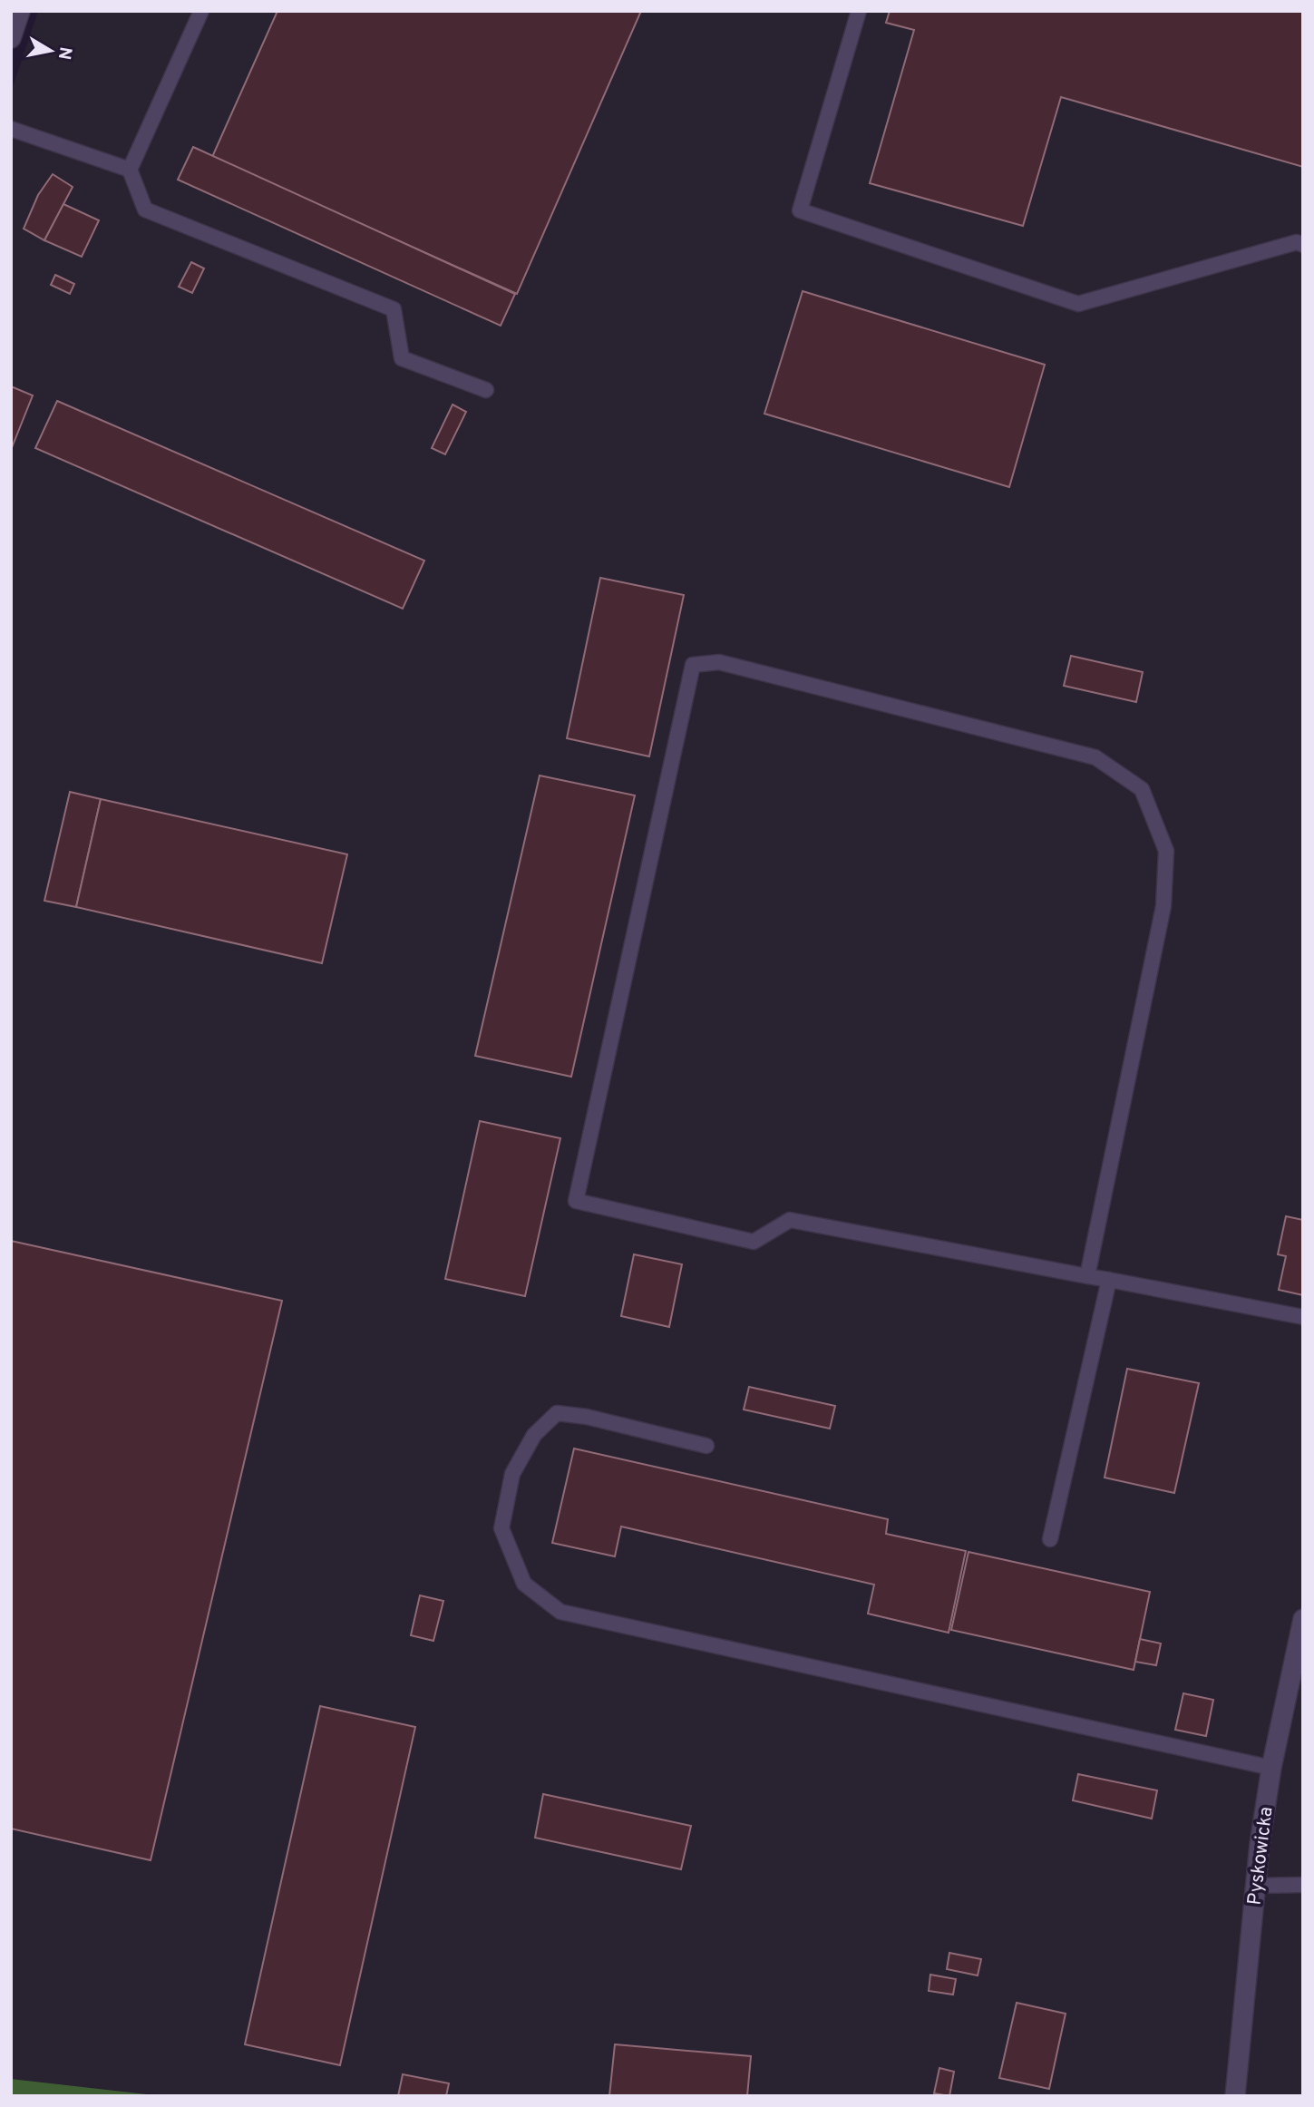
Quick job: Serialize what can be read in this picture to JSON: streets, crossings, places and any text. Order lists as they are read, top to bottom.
{
  "streets": {
    "street": ["Pyskowicka"]
  },
  "north": "right"
}
